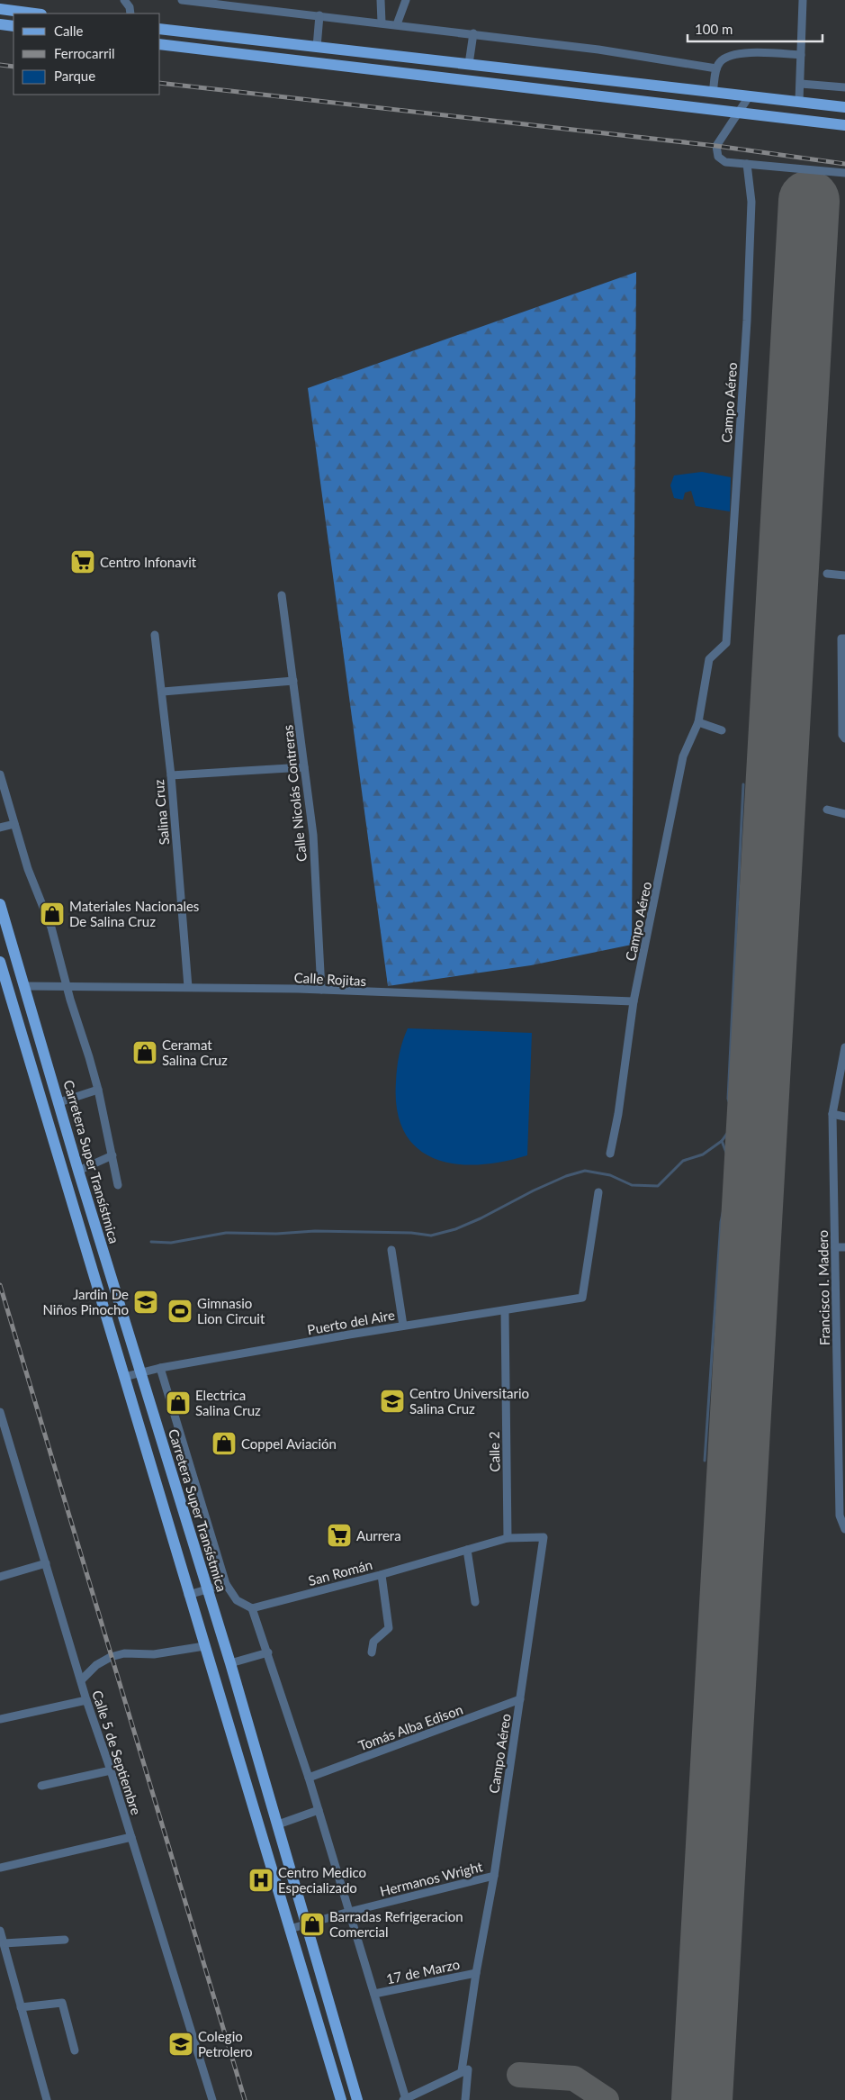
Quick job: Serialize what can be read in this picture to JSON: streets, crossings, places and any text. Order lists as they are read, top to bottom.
{
  "streets": {
    "main road": ["Carretera Super Transístmica"],
    "street": [
      "Campo Aéreo",
      "Calle Nicolás Contreras",
      "Salina Cruz",
      "Calle Rojitas",
      "Francisco I. Madero",
      "Puerto del Aire",
      "Calle 2",
      "San Román",
      "Tomás Alba Edison",
      "Calle 5 de Septiembre",
      "Hermanos Wright",
      "17 de Marzo"
    ]
  },
  "crossings": [
    ["Campo Aéreo", "Calle Rojitas"],
    ["Campo Aéreo", "San Román"],
    ["Campo Aéreo", "Tomás Alba Edison"],
    ["Campo Aéreo", "Hermanos Wright"],
    ["Campo Aéreo", "17 de Marzo"],
    ["Calle Nicolás Contreras", "Calle Rojitas"],
    ["Salina Cruz", "Calle Rojitas"],
    ["Calle Rojitas", "Carretera Super Transístmica"],
    ["Carretera Super Transístmica", "Puerto del Aire"],
    ["Carretera Super Transístmica", "Hermanos Wright"],
    ["Puerto del Aire", "Calle 2"],
    ["Calle 2", "San Román"]
  ],
  "places": {
    "supermarket": ["Centro Infonavit", "Aurrera"],
    "shop": [
      "Materiales Nacionales De Salina Cruz",
      "Ceramat Salina Cruz",
      "Electrica Salina Cruz",
      "Coppel Aviación",
      "Barradas Refrigeracion Comercial"
    ],
    "school or university": ["Jardin De Niños Pinocho", "Centro Universitario Salina Cruz", "Colegio Petrolero"],
    "sports": ["Gimnasio Lion Circuit"],
    "hospital": ["Centro Medico Especializado"]
  },
  "legend": ["Calle", "Ferrocarril", "Parque"],
  "scale_bar": "100 m"
}
